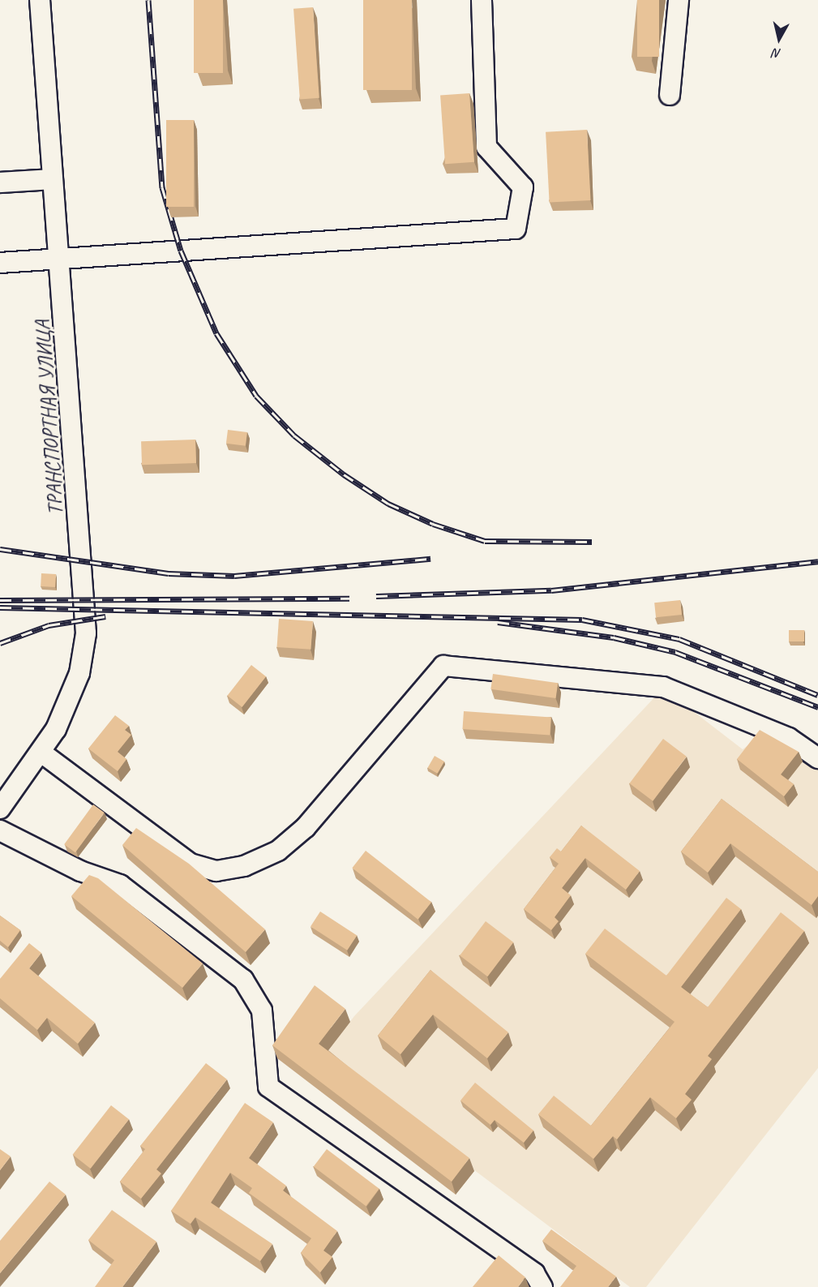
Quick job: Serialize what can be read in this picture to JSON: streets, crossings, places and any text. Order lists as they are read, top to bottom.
{
  "streets": {
    "street": ["ТРАНСПОРТНАЯ УЛИЦА"]
  },
  "north": "bottom"
}
